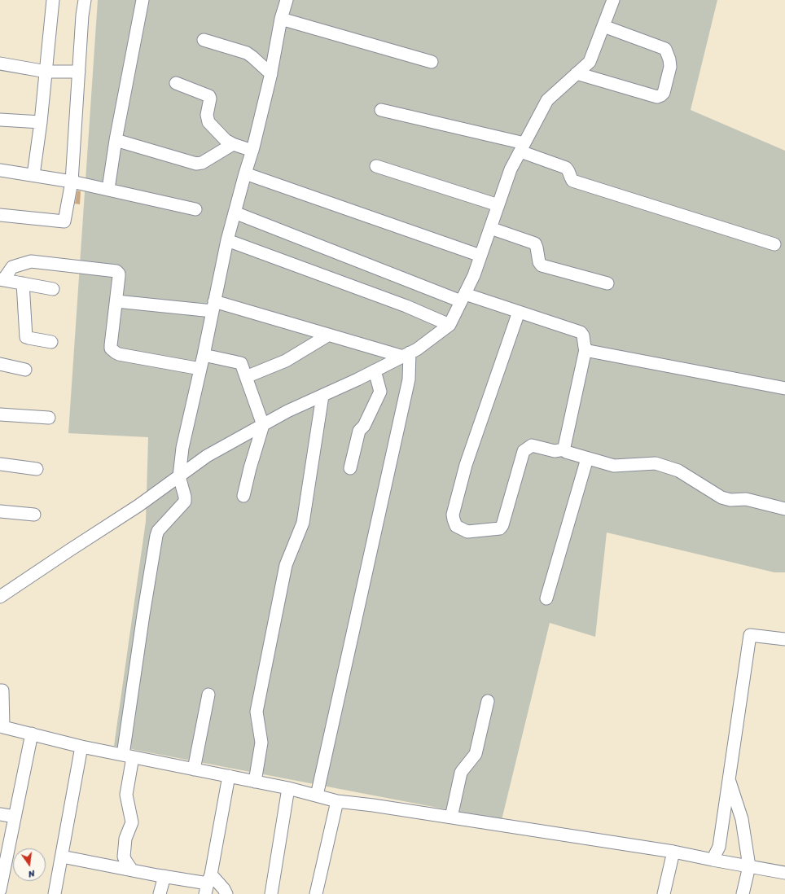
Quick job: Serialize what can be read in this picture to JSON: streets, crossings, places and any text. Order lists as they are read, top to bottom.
{
  "north": "bottom"
}
